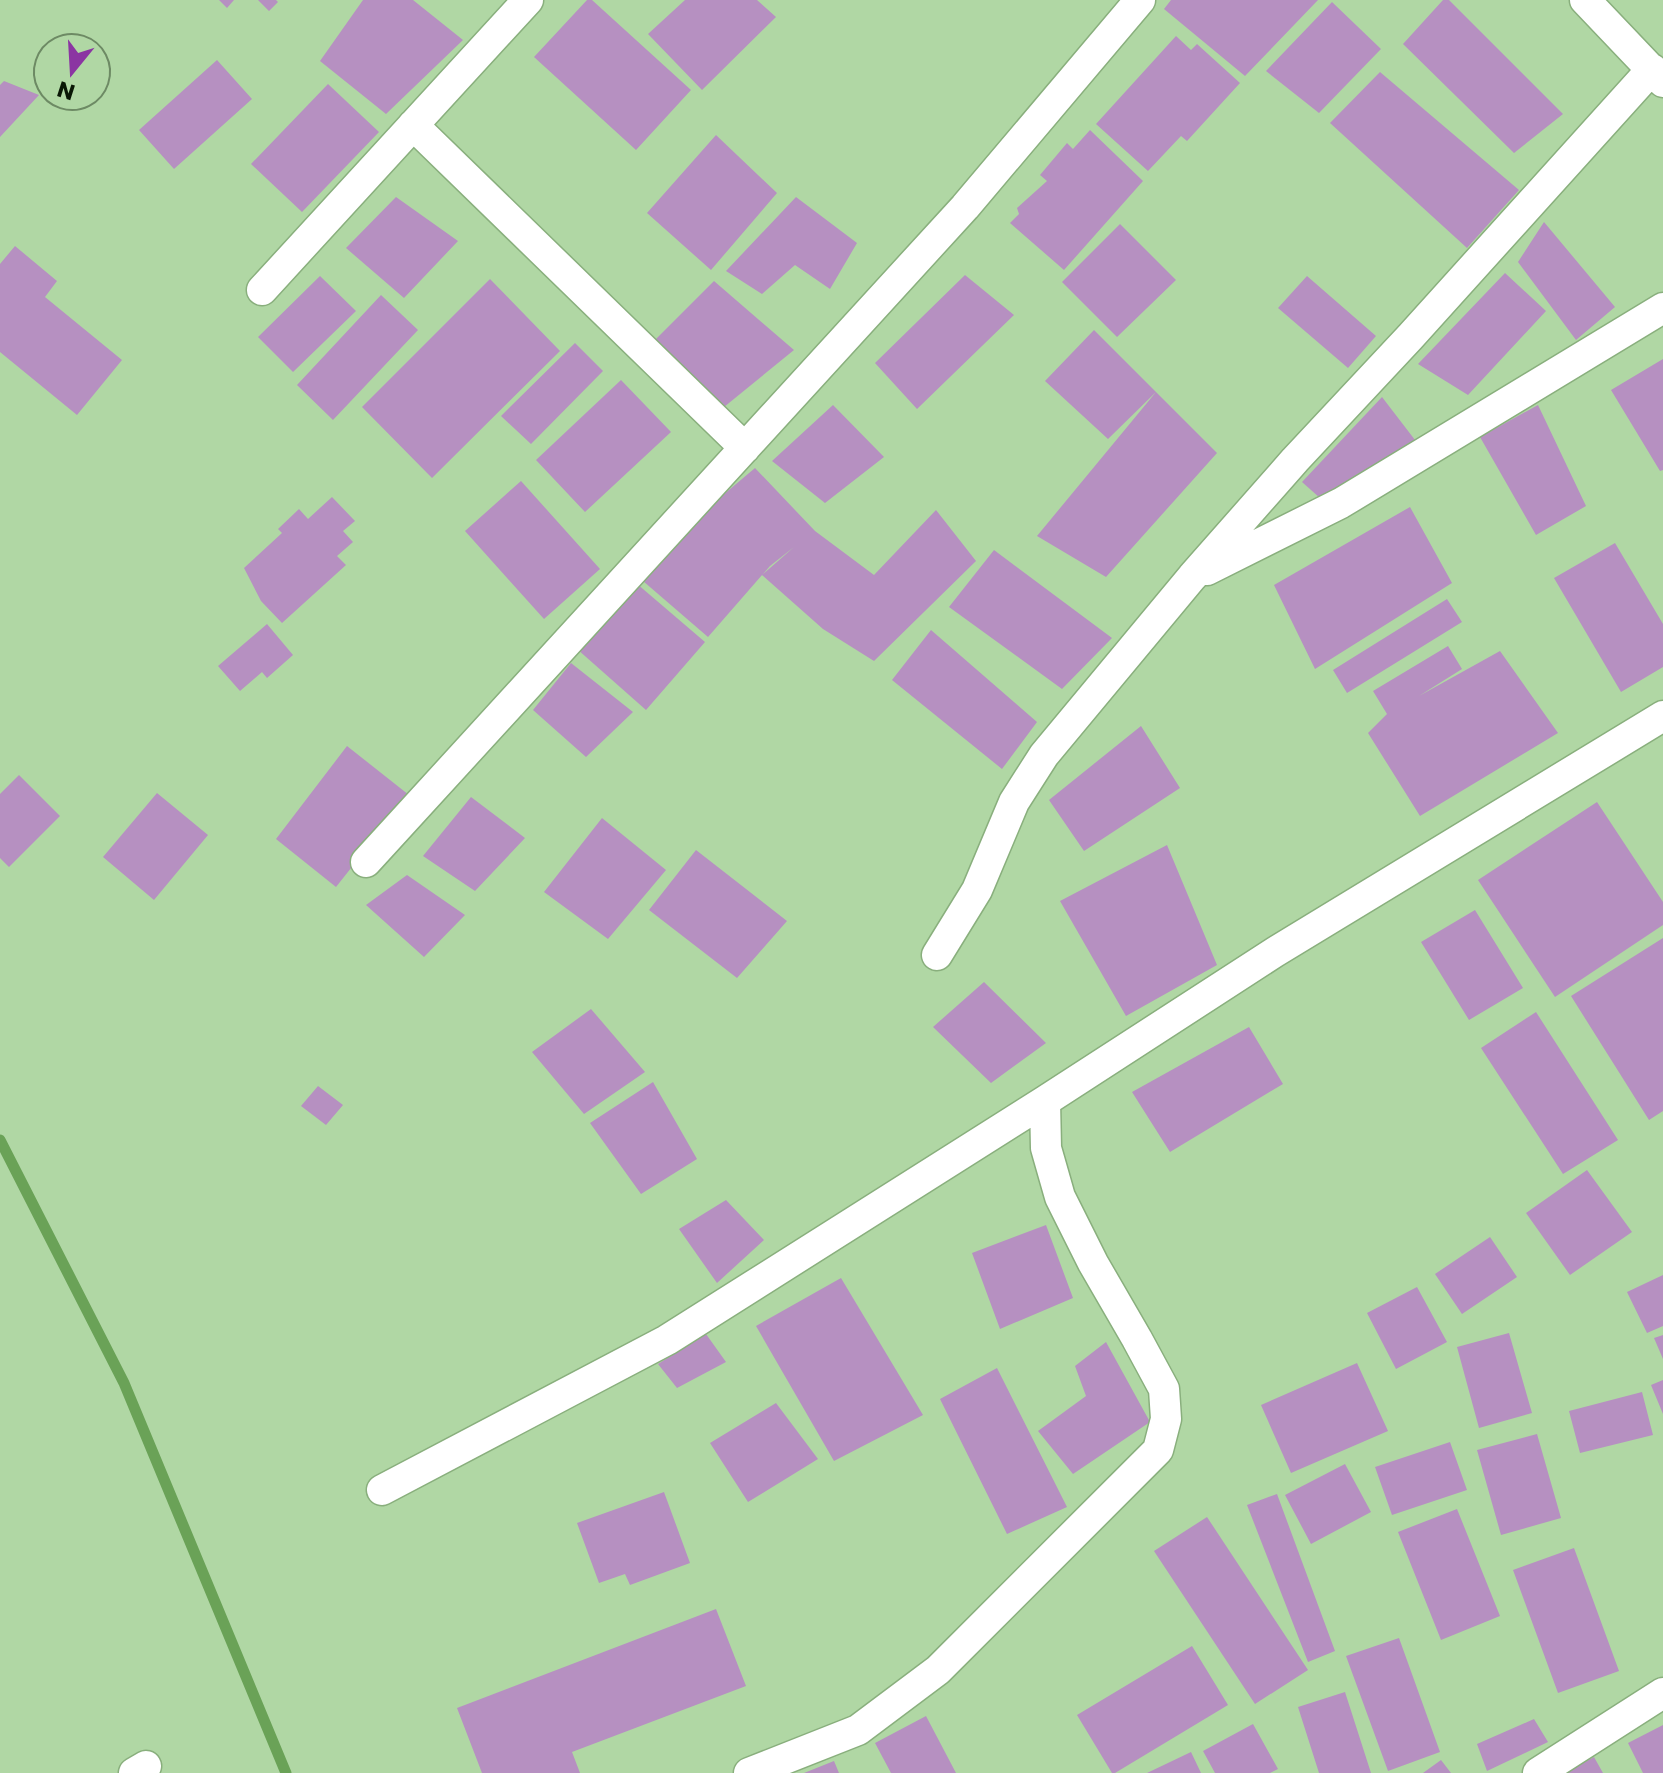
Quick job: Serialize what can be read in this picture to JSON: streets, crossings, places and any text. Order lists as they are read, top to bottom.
{
  "north": "bottom"
}
